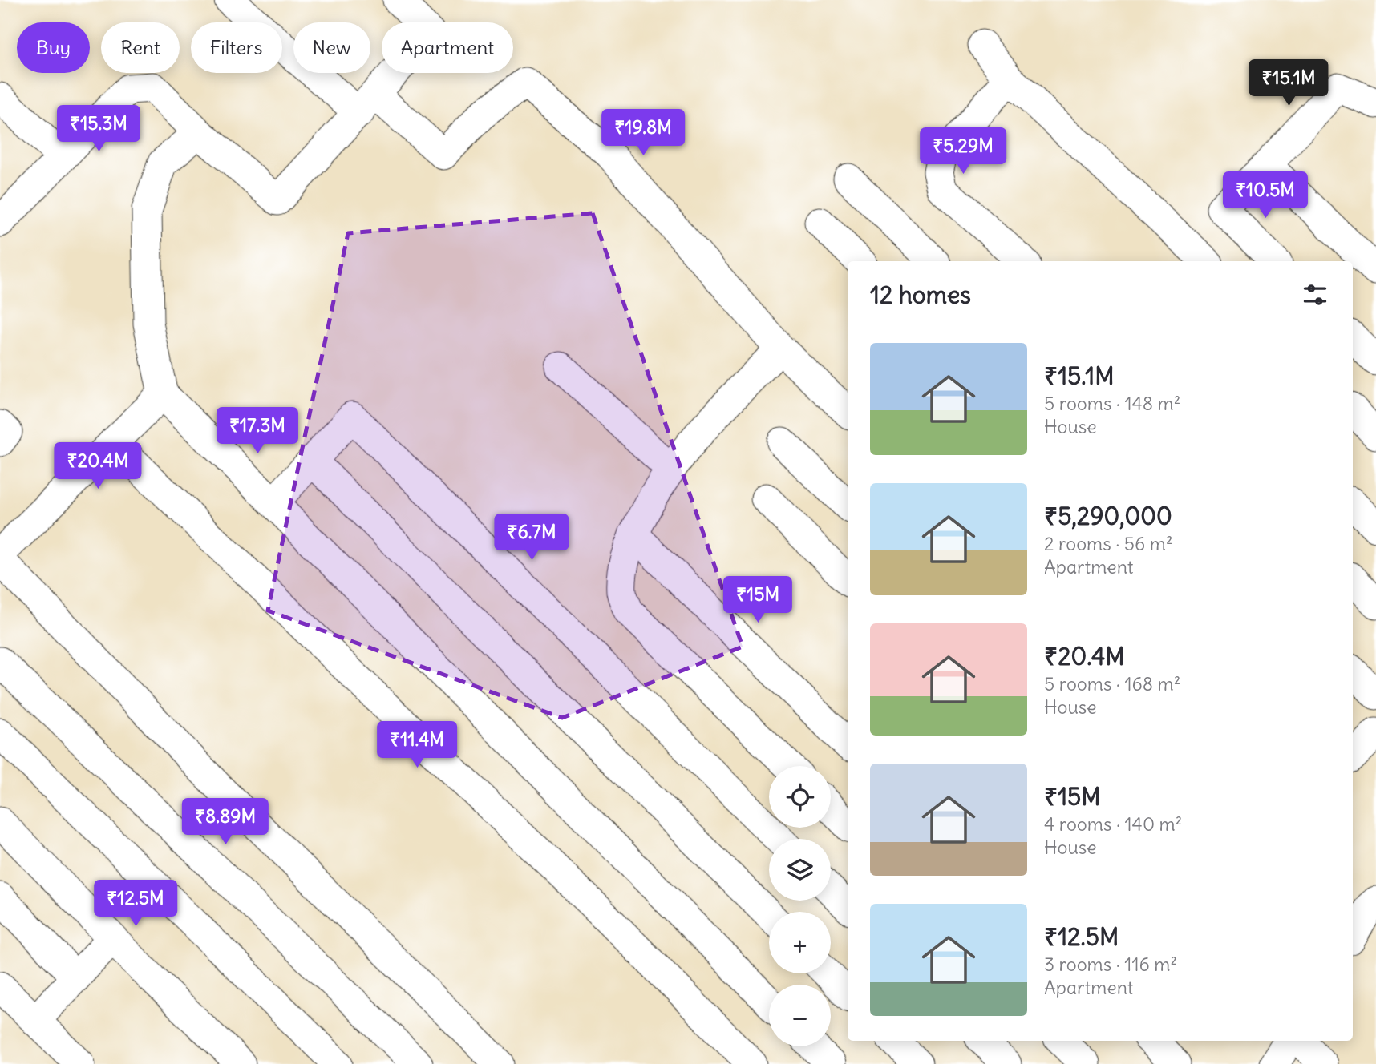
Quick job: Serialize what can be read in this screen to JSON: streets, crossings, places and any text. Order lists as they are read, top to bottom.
{
  "page": {
    "chip": [
      "Buy",
      "Rent",
      "Filters",
      "New",
      "Apartment"
    ],
    "price": [
      "₹15.1M",
      "₹15.3M",
      "₹19.8M",
      "₹5.29M",
      "₹10.5M",
      "₹17.3M",
      "₹20.4M",
      "₹6.7M",
      "₹15M",
      "₹11.4M",
      "₹8.89M",
      "₹12.5M"
    ],
    "heading": "12 homes",
    "list": [
      {
        "name": "₹15.1M",
        "note": "5 rooms · 148 m² · House"
      },
      {
        "name": "₹5,290,000",
        "note": "2 rooms · 56 m² · Apartment"
      },
      {
        "name": "₹20.4M",
        "note": "5 rooms · 168 m² · House"
      },
      {
        "name": "₹15M",
        "note": "4 rooms · 140 m² · House"
      },
      {
        "name": "₹12.5M",
        "note": "3 rooms · 116 m² · Apartment"
      }
    ],
    "map_buttons": ["+", "−"]
  }
}
